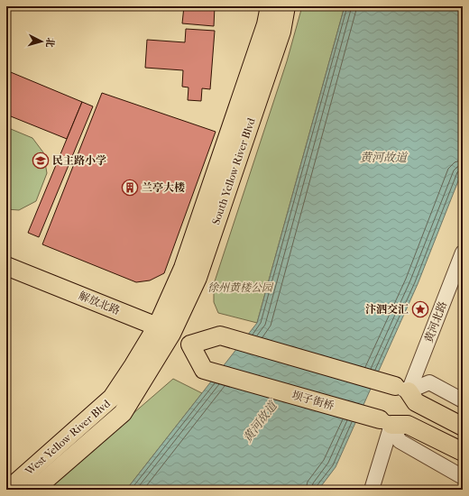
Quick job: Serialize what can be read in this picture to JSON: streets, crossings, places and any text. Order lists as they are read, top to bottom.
{
  "streets": {
    "main road": [
      "South Yellow River Blvd",
      "解放北路",
      "坝子街桥",
      "West Yellow River Blvd"
    ],
    "street": ["黄河北路"]
  },
  "crossings": [
    ["South Yellow River Blvd", "解放北路"],
    ["South Yellow River Blvd", "West Yellow River Blvd"],
    ["解放北路", "坝子街桥"],
    ["解放北路", "West Yellow River Blvd"]
  ],
  "water": ["黄河故道"],
  "parks": ["徐州黄楼公园"],
  "places": {
    "school or university": ["民主路小学"],
    "building": ["兰亭大楼"],
    "place": ["汴泗交汇"]
  },
  "north": "right"
}
